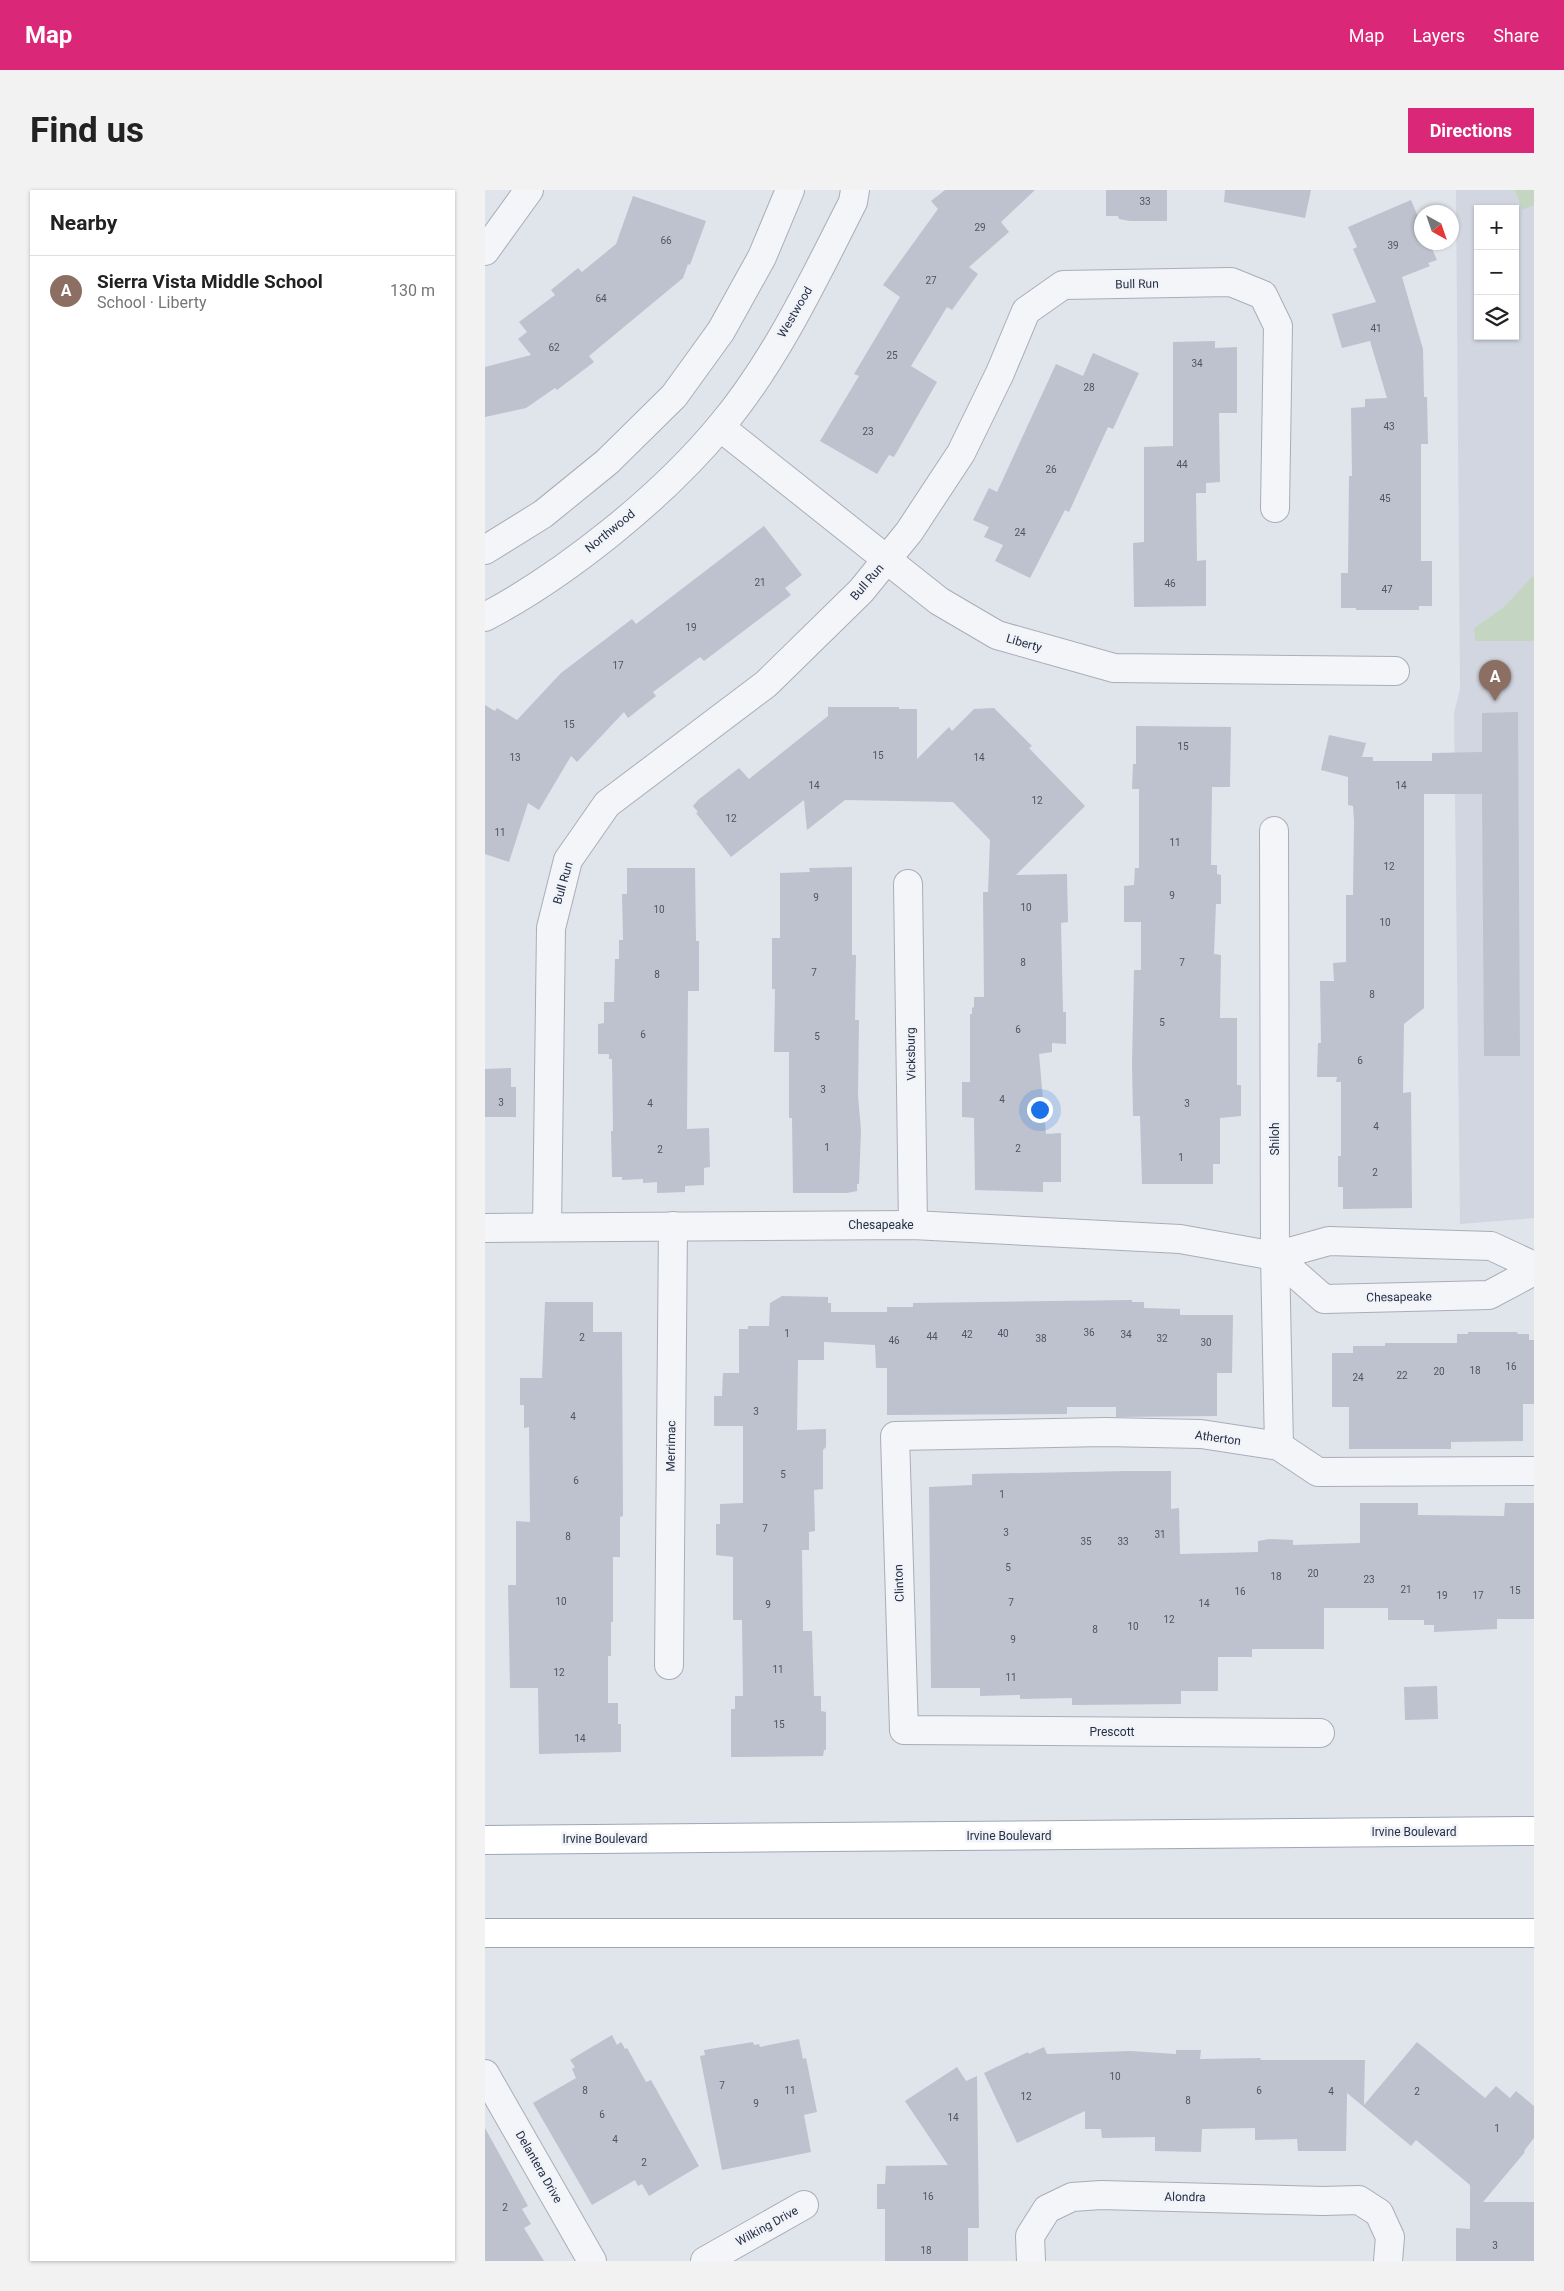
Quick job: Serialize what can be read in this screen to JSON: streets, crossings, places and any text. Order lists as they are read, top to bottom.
{
  "streets": {
    "main road": ["Irvine Boulevard"],
    "street": [
      "Bull Run",
      "Westwood",
      "Northwood",
      "Liberty",
      "Vicksburg",
      "Shiloh",
      "Chesapeake",
      "Atherton",
      "Merrimac",
      "Clinton",
      "Prescott",
      "Delantera Drive",
      "Alondra",
      "Wilking Drive"
    ]
  },
  "crossings": [
    ["Bull Run", "Liberty"],
    ["Bull Run", "Chesapeake"],
    ["Westwood", "Northwood"],
    ["Westwood", "Liberty"],
    ["Northwood", "Liberty"],
    ["Vicksburg", "Chesapeake"],
    ["Shiloh", "Chesapeake"],
    ["Shiloh", "Atherton"],
    ["Chesapeake", "Merrimac"],
    ["Atherton", "Clinton"],
    ["Clinton", "Prescott"]
  ],
  "house_numbers": [
    "33",
    "29",
    "66",
    "39",
    "27",
    "64",
    "41",
    "62",
    "25",
    "34",
    "28",
    "43",
    "23",
    "44",
    "26",
    "45",
    "24",
    "21",
    "46",
    "47",
    "19",
    "17",
    "15",
    "15",
    "15",
    "13",
    "14",
    "14",
    "14",
    "12",
    "12",
    "11",
    "11",
    "12",
    "9",
    "9",
    "10",
    "10",
    "10",
    "8",
    "7",
    "7",
    "8",
    "8",
    "5",
    "6",
    "6",
    "5",
    "6",
    "3",
    "4",
    "3",
    "4",
    "3",
    "4",
    "1",
    "2",
    "2",
    "1",
    "2",
    "36",
    "1",
    "40",
    "42",
    "34",
    "44",
    "2",
    "38",
    "32",
    "46",
    "30",
    "16",
    "18",
    "20",
    "22",
    "24",
    "3",
    "4",
    "5",
    "6",
    "1",
    "7",
    "3",
    "31",
    "8",
    "35",
    "33",
    "5",
    "20",
    "18",
    "23",
    "21",
    "15",
    "16",
    "19",
    "17",
    "10",
    "7",
    "14",
    "9",
    "12",
    "10",
    "8",
    "9",
    "11",
    "12",
    "11",
    "15",
    "14",
    "10",
    "7",
    "8",
    "11",
    "6",
    "4",
    "2",
    "12",
    "8",
    "9",
    "6",
    "14",
    "1",
    "4",
    "2",
    "16",
    "2",
    "3",
    "18"
  ],
  "north": "bottom right",
  "page": {
    "header": "Map",
    "nav": ["Map", "Layers", "Share"],
    "buttons": "Directions",
    "title": "Find us",
    "heading": "Nearby",
    "map_buttons": ["+", "−"],
    "list": [
      {
        "mark": "A",
        "name": "Sierra Vista Middle School",
        "note": "School · Liberty",
        "value": "130 m"
      }
    ],
    "pins": "A"
  }
}
